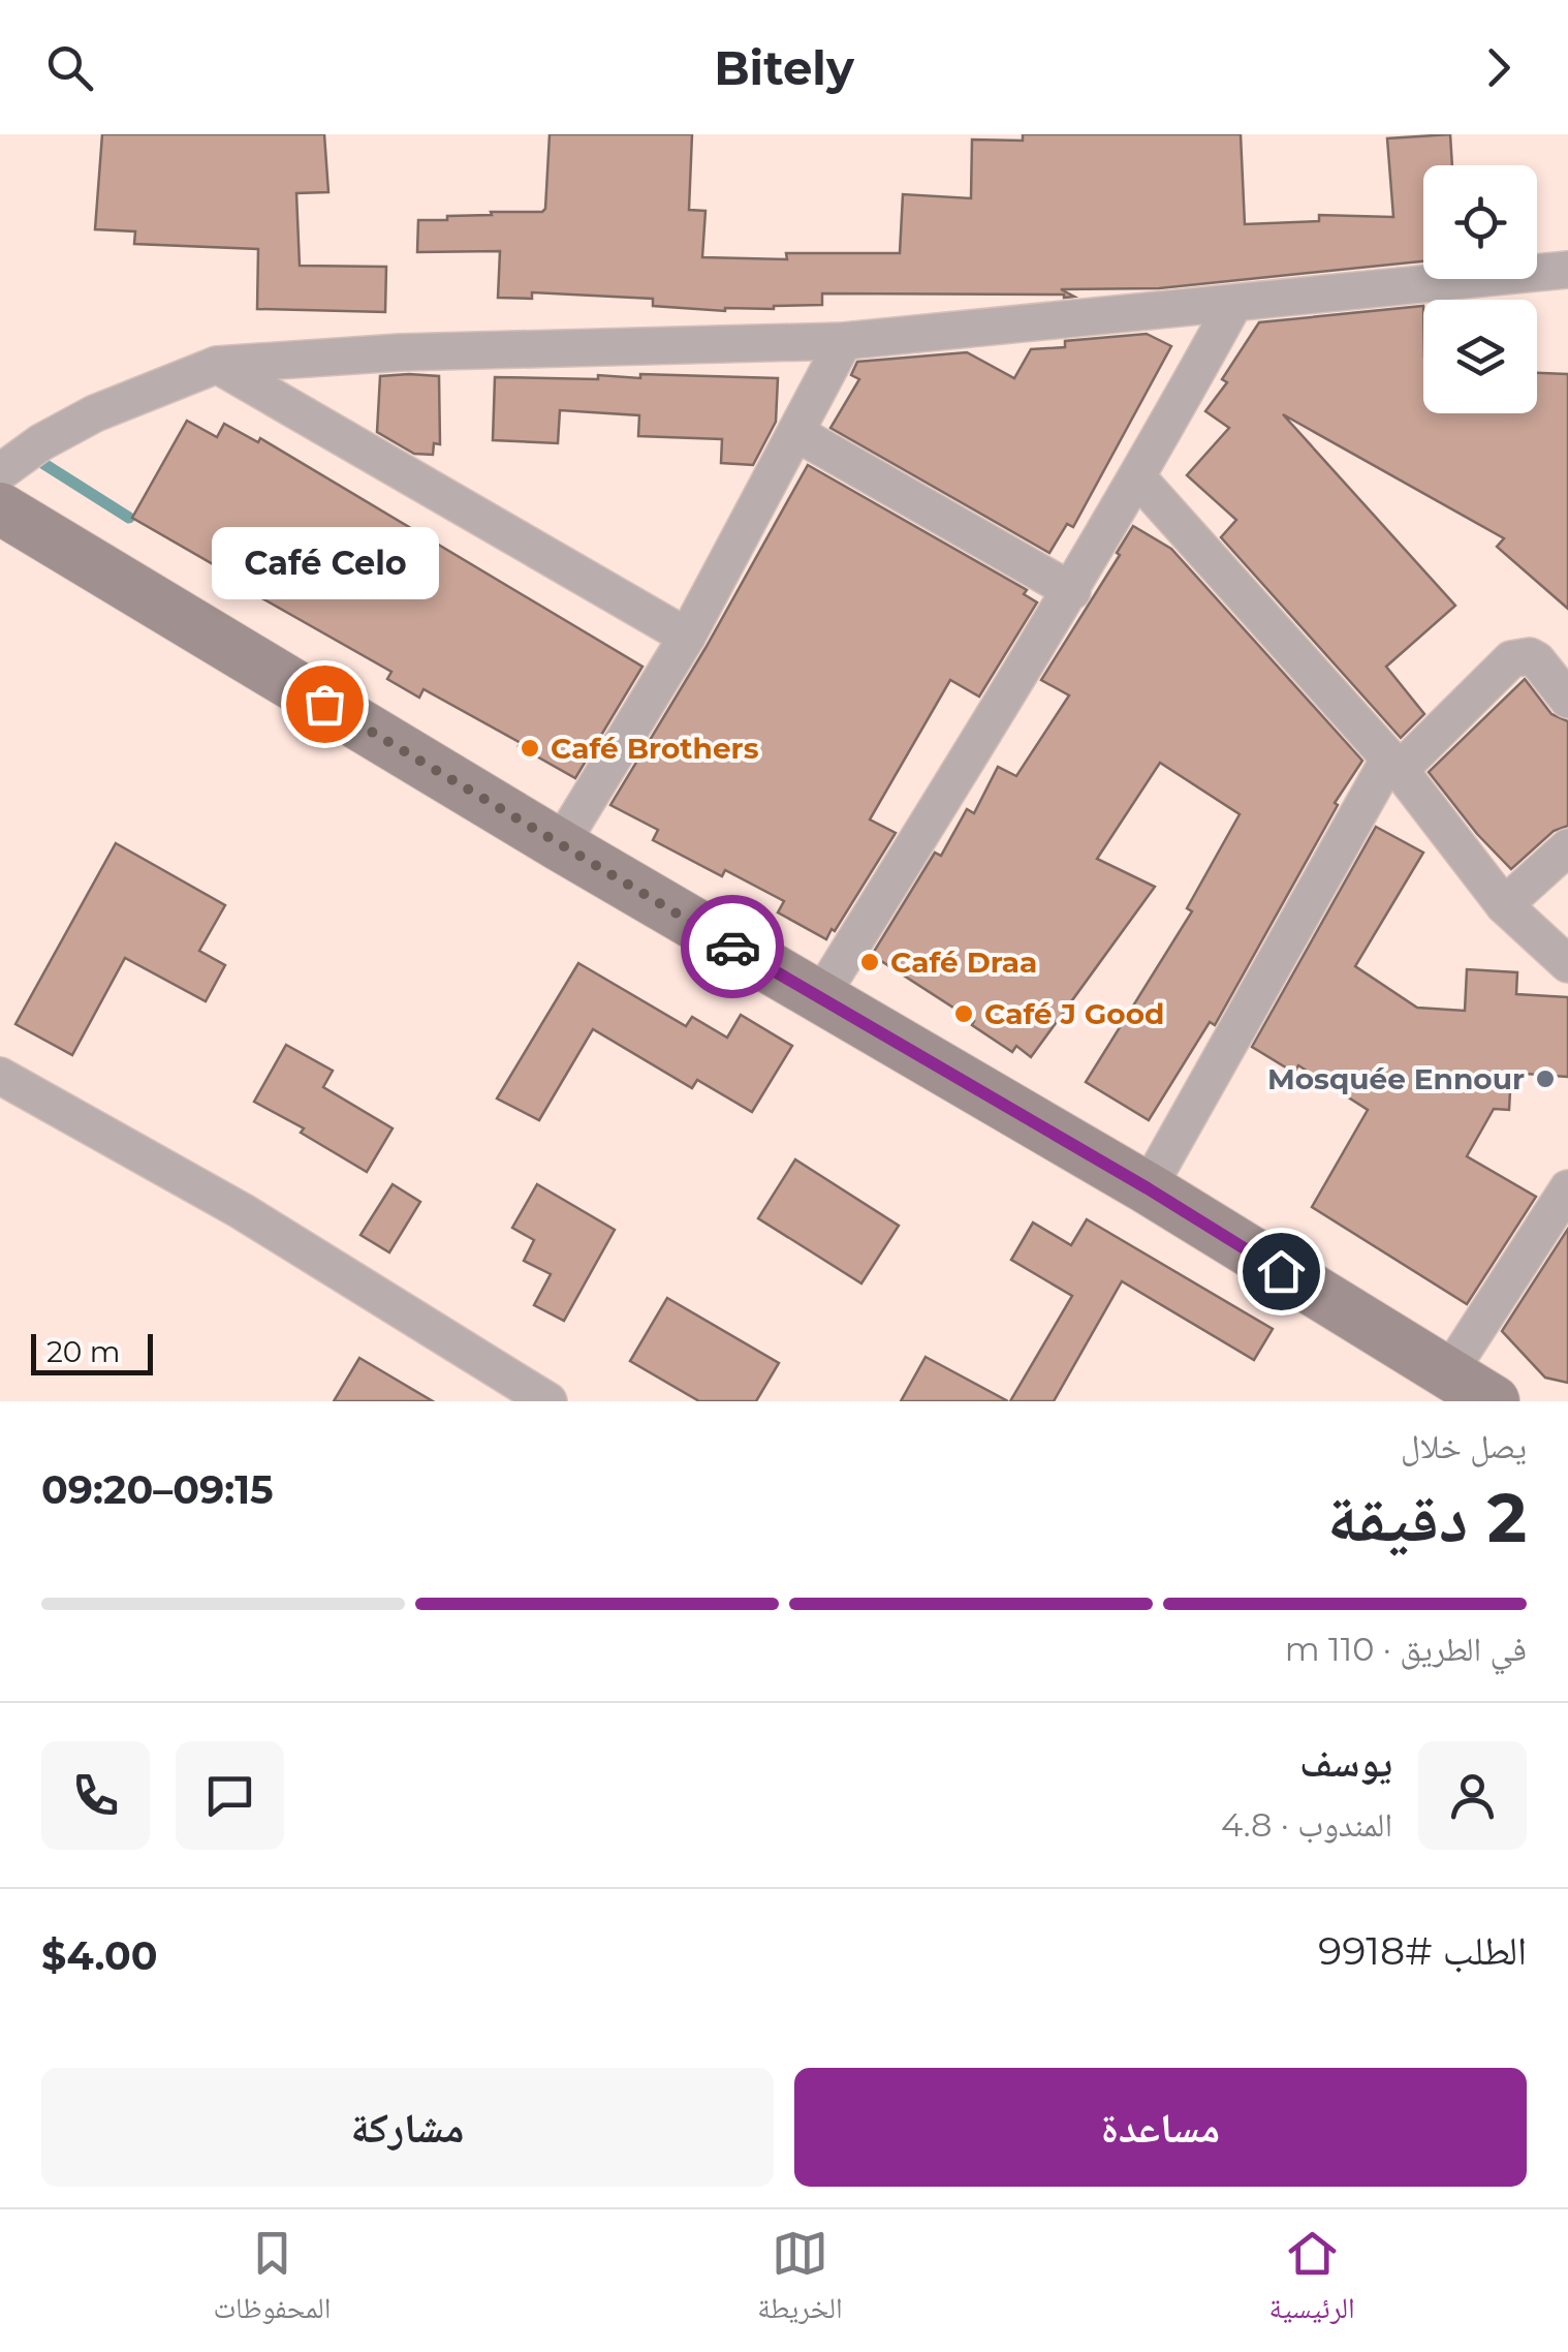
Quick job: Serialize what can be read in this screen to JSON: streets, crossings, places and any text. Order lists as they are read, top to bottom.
{
  "places": [
    "Café Celo",
    "Café Brothers",
    "Café Draa",
    "Café J Good",
    "Mosquée Ennour"
  ],
  "scale_bar": "20 m",
  "page": {
    "header": "Bitely",
    "bubble": "Café Celo",
    "scale": "20 m",
    "heading": ["2 دقيقة", "يصل خلال", "09:15–09:20"],
    "panel": [
      "يوسف",
      "المندوب · 4.8",
      "الطلب #9918",
      "$4.00"
    ],
    "bar": "في الطريق · 110 m",
    "buttons": ["مساعدة", "مشاركة"],
    "tabs": ["الرئيسية", "الخريطة", "المحفوظات"]
  }
}
